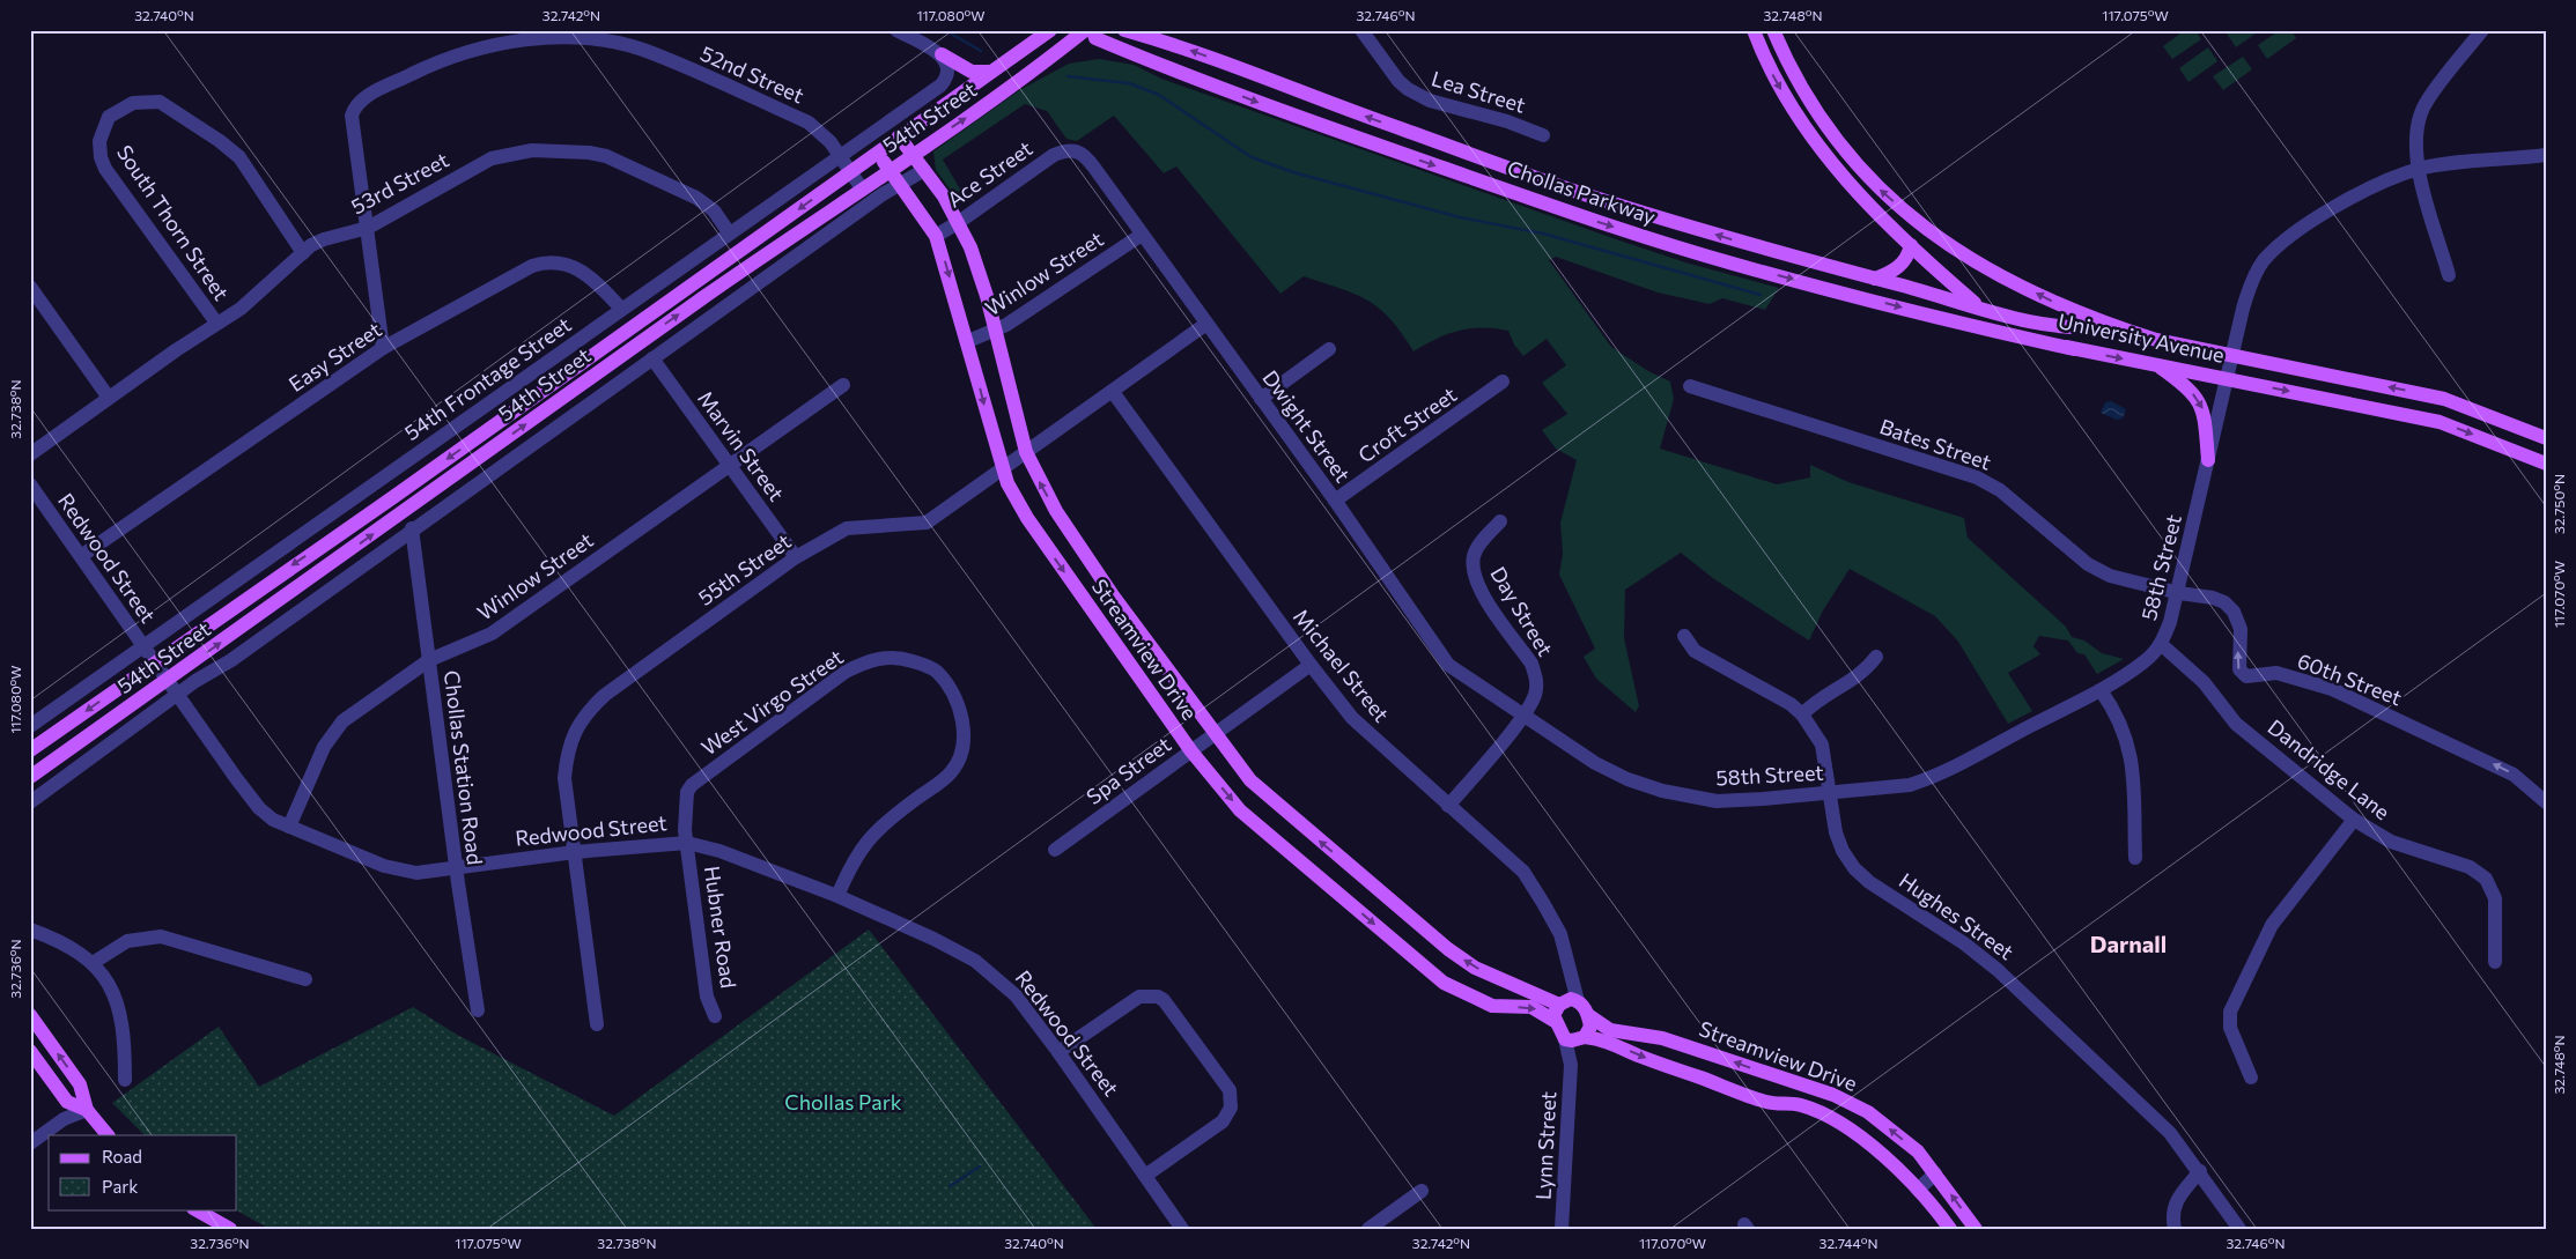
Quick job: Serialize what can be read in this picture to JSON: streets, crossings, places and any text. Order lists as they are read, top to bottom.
{
  "streets": {
    "main road": [
      "54th Street",
      "Chollas Parkway",
      "University Avenue",
      "Streamview Drive"
    ],
    "street": [
      "52nd Street",
      "Lea Street",
      "Ace Street",
      "53rd Street",
      "South Thorn Street",
      "Winlow Street",
      "Easy Street",
      "54th Frontage Street",
      "Croft Street",
      "Dwight Street",
      "Bates Street",
      "Marvin Street",
      "Redwood Street",
      "58th Street",
      "55th Street",
      "Day Street",
      "Michael Street",
      "60th Street",
      "West Virgo Street",
      "Chollas Station Road",
      "Dandridge Lane",
      "Spa Street",
      "Hughes Street",
      "Hubner Road",
      "Lynn Street"
    ]
  },
  "crossings": [
    ["52nd Street", "54th Street"],
    ["52nd Street", "53rd Street"],
    ["52nd Street", "54th Frontage Street"],
    ["54th Street", "Redwood Street"],
    ["54th Street", "Streamview Drive"],
    ["Ace Street", "Dwight Street"],
    ["Ace Street", "Streamview Drive"],
    ["53rd Street", "South Thorn Street"],
    ["53rd Street", "54th Frontage Street"],
    ["Chollas Parkway", "University Avenue"],
    ["Winlow Street", "Dwight Street"],
    ["Winlow Street", "Marvin Street"],
    ["Winlow Street", "Redwood Street"],
    ["Winlow Street", "Streamview Drive"],
    ["Winlow Street", "Chollas Station Road"],
    ["University Avenue", "58th Street"],
    ["Easy Street", "54th Frontage Street"],
    ["Easy Street", "Redwood Street"],
    ["54th Frontage Street", "Redwood Street"],
    ["Croft Street", "Dwight Street"],
    ["Dwight Street", "58th Street"],
    ["Dwight Street", "55th Street"],
    ["Dwight Street", "Day Street"],
    ["Bates Street", "58th Street"],
    ["Bates Street", "60th Street"],
    ["Marvin Street", "55th Street"],
    ["Redwood Street", "55th Street"],
    ["Redwood Street", "West Virgo Street"],
    ["Redwood Street", "Chollas Station Road"],
    ["Redwood Street", "Hubner Road"],
    ["58th Street", "Day Street"],
    ["58th Street", "60th Street"],
    ["58th Street", "Dandridge Lane"],
    ["58th Street", "Hughes Street"],
    ["55th Street", "Streamview Drive"],
    ["55th Street", "Michael Street"],
    ["Day Street", "Michael Street"],
    ["Streamview Drive", "Michael Street"],
    ["Streamview Drive", "Spa Street"],
    ["Streamview Drive", "Lynn Street"],
    ["Michael Street", "Spa Street"],
    ["Michael Street", "Lynn Street"],
    ["West Virgo Street", "Hubner Road"]
  ],
  "one_way": ["60th Street"],
  "districts": ["Darnall"],
  "parks": ["Chollas Park"],
  "legend": ["Road", "Park"],
  "coordinates": [
    "32.740°N",
    "32.742°N",
    "117.080°W",
    "32.746°N",
    "32.748°N",
    "117.075°W",
    "32.738°N",
    "32.750°N",
    "117.070°W",
    "32.736°N",
    "32.744°N"
  ]
}
